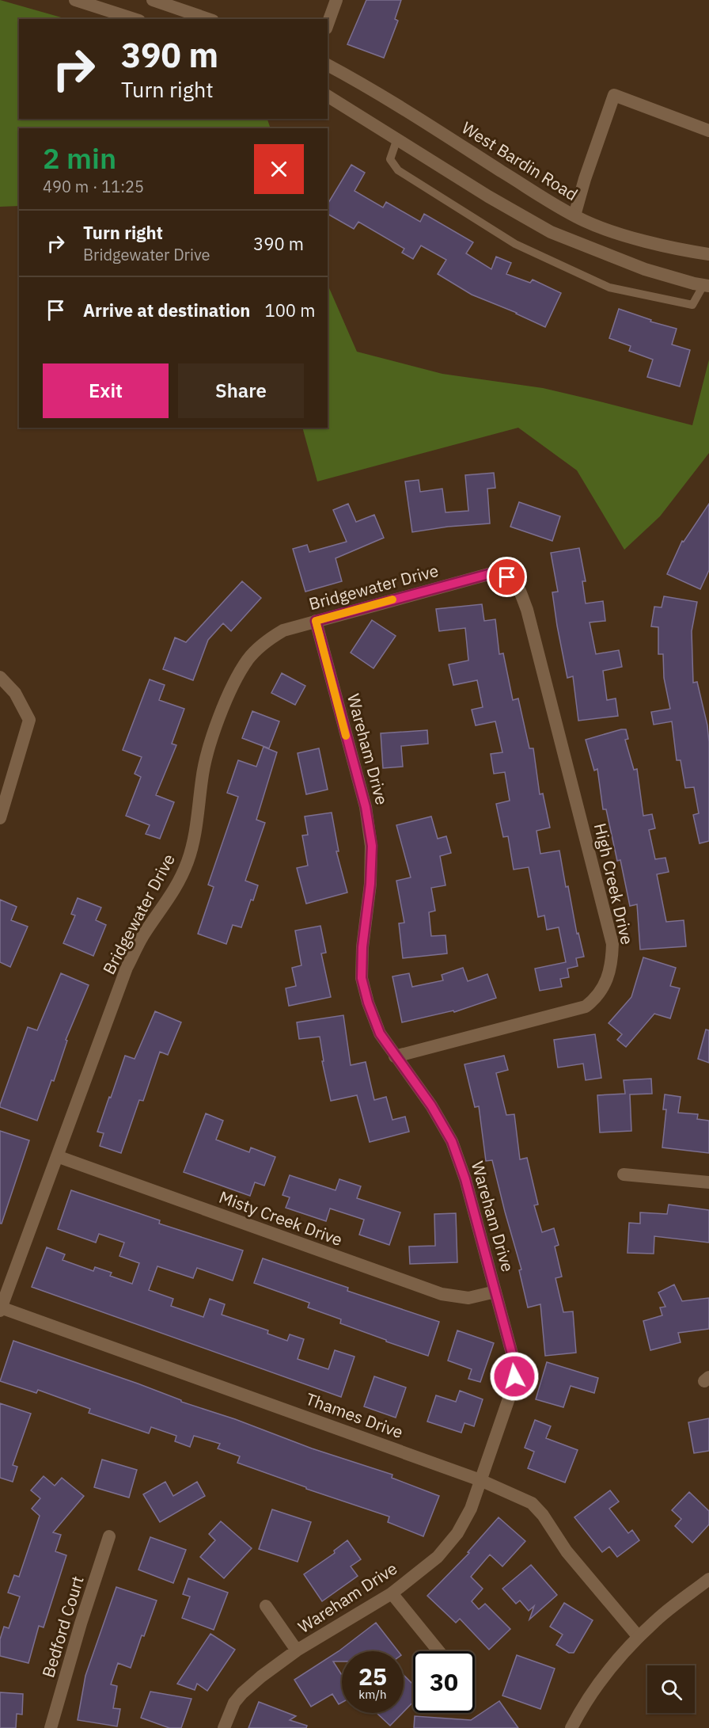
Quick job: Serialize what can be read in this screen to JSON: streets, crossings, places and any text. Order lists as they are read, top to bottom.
{
  "streets": {
    "street": [
      "West Bardin Road",
      "Bridgewater Drive",
      "Wareham Drive",
      "High Creek Drive",
      "Misty Creek Drive",
      "Thames Drive",
      "Bedford Court"
    ]
  },
  "crossings": [
    ["Bridgewater Drive", "Wareham Drive"],
    ["Bridgewater Drive", "High Creek Drive"],
    ["Bridgewater Drive", "Misty Creek Drive"],
    ["Bridgewater Drive", "Thames Drive"],
    ["Wareham Drive", "High Creek Drive"],
    ["Wareham Drive", "Misty Creek Drive"],
    ["Wareham Drive", "Thames Drive"]
  ],
  "page": {
    "turn": ["390 m", "Turn right"],
    "heading": ["2 min", "490 m · 11:25"],
    "list": [
      {
        "name": "Turn right",
        "note": "Bridgewater Drive",
        "value": "390 m"
      },
      {
        "name": "Arrive at destination",
        "value": "100 m"
      }
    ],
    "buttons": ["Exit", "Share"],
    "speed": "25 km/h",
    "limit": "30"
  }
}
